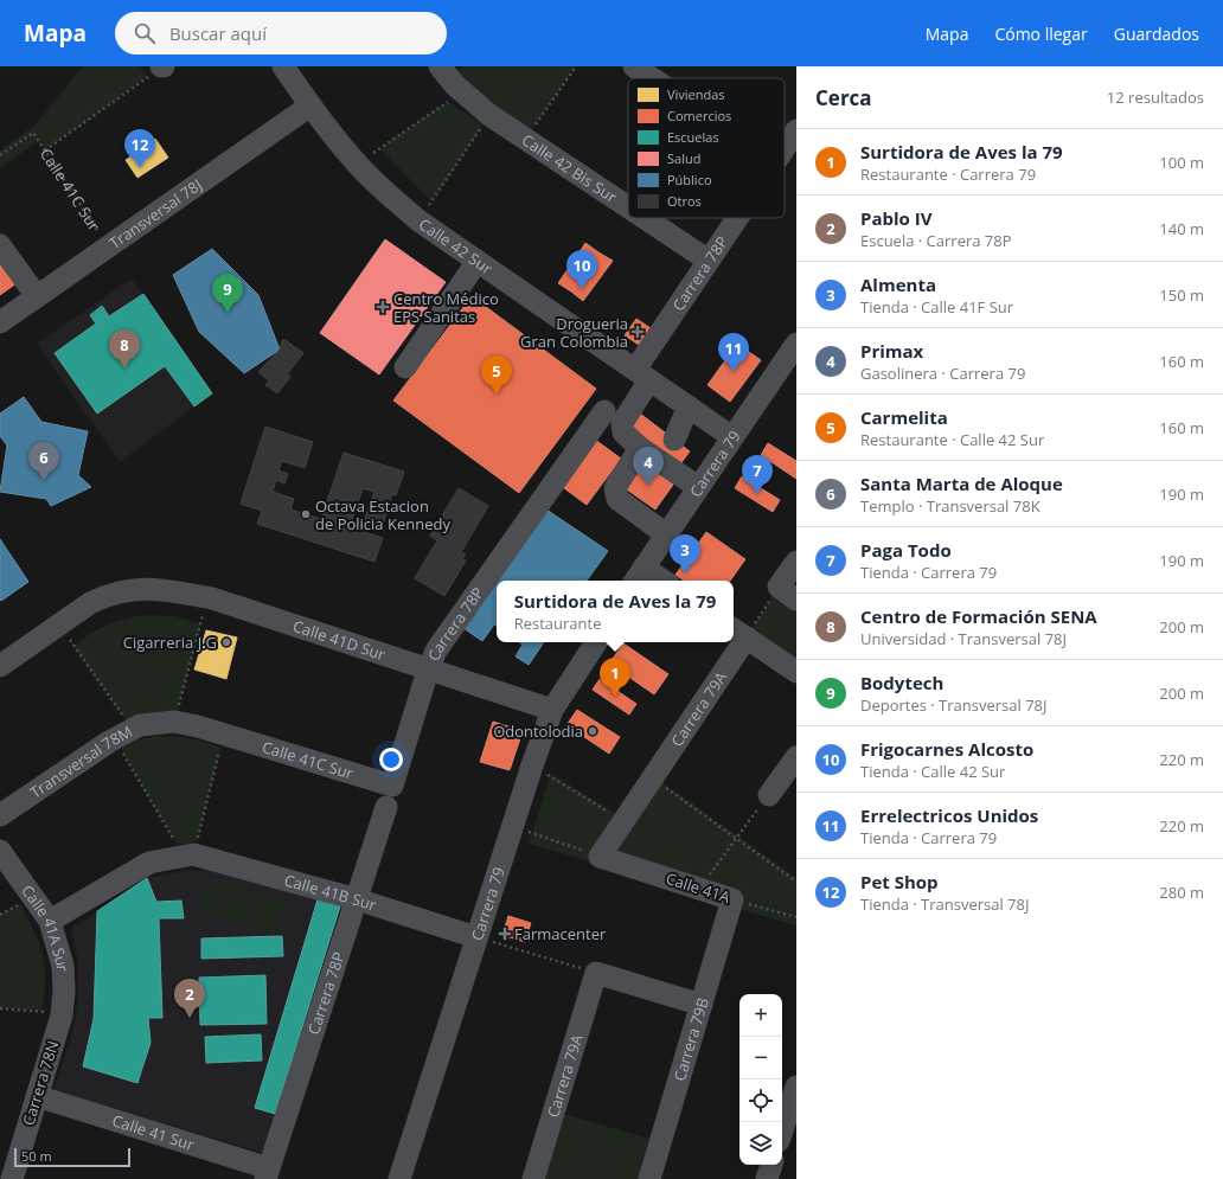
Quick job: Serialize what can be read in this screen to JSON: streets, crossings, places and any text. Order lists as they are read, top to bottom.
{
  "streets": {
    "street": [
      "Calle 42 Bis Sur",
      "Calle 41C Sur",
      "Transversal 78J",
      "Calle 42 Sur",
      "Carrera 78P",
      "Carrera 79",
      "Calle 41D Sur",
      "Carrera 79A",
      "Transversal 78M",
      "Calle 41A",
      "Calle 41B Sur",
      "Calle 41A Sur",
      "Carrera 79B",
      "Carrera 78N",
      "Calle 41 Sur"
    ]
  },
  "crossings": [
    ["Calle 42 Bis Sur", "Carrera 78P"],
    ["Calle 41C Sur", "Transversal 78J"],
    ["Calle 41C Sur", "Carrera 78P"],
    ["Calle 41C Sur", "Transversal 78M"],
    ["Transversal 78J", "Calle 42 Sur"],
    ["Calle 42 Sur", "Carrera 78P"],
    ["Calle 42 Sur", "Carrera 79"],
    ["Carrera 78P", "Carrera 79"],
    ["Carrera 78P", "Calle 41D Sur"],
    ["Carrera 78P", "Calle 41B Sur"],
    ["Carrera 78P", "Calle 41 Sur"],
    ["Carrera 79", "Calle 41D Sur"],
    ["Carrera 79", "Calle 41B Sur"],
    ["Carrera 79A", "Calle 41A"],
    ["Calle 41A", "Carrera 79B"],
    ["Calle 41A Sur", "Carrera 78N"],
    ["Carrera 78N", "Calle 41 Sur"]
  ],
  "places": {
    "health": ["Centro Médico EPS Sanitas", "Drogueria Gran Colombia", "Farmacenter"],
    "other": ["Octava Estacion de Policia Kennedy", "Cigarreria J.G", "Odontolodia"]
  },
  "legend": [
    "Viviendas",
    "Comercios",
    "Escuelas",
    "Salud",
    "Público",
    "Otros"
  ],
  "scale_bar": "50 m",
  "page": {
    "header": "Mapa",
    "search": "Buscar aquí",
    "nav": ["Mapa", "Cómo llegar", "Guardados"],
    "heading": ["Cerca", "12 resultados"],
    "list": [
      {
        "mark": "1",
        "name": "Surtidora de Aves la 79",
        "note": "Restaurante · Carrera 79",
        "value": "100 m"
      },
      {
        "mark": "2",
        "name": "Pablo IV",
        "note": "Escuela · Carrera 78P",
        "value": "140 m"
      },
      {
        "mark": "3",
        "name": "Almenta",
        "note": "Tienda · Calle 41F Sur",
        "value": "150 m"
      },
      {
        "mark": "4",
        "name": "Primax",
        "note": "Gasolinera · Carrera 79",
        "value": "160 m"
      },
      {
        "mark": "5",
        "name": "Carmelita",
        "note": "Restaurante · Calle 42 Sur",
        "value": "160 m"
      },
      {
        "mark": "6",
        "name": "Santa Marta de Aloque",
        "note": "Templo · Transversal 78K",
        "value": "190 m"
      },
      {
        "mark": "7",
        "name": "Paga Todo",
        "note": "Tienda · Carrera 79",
        "value": "190 m"
      },
      {
        "mark": "8",
        "name": "Centro de Formación SENA",
        "note": "Universidad · Transversal 78J",
        "value": "200 m"
      },
      {
        "mark": "9",
        "name": "Bodytech",
        "note": "Deportes · Transversal 78J",
        "value": "200 m"
      },
      {
        "mark": "10",
        "name": "Frigocarnes Alcosto",
        "note": "Tienda · Calle 42 Sur",
        "value": "220 m"
      },
      {
        "mark": "11",
        "name": "Errelectricos Unidos",
        "note": "Tienda · Carrera 79",
        "value": "220 m"
      },
      {
        "mark": "12",
        "name": "Pet Shop",
        "note": "Tienda · Transversal 78J",
        "value": "280 m"
      }
    ],
    "pins": [
      "12",
      "10",
      "9",
      "8",
      "11",
      "5",
      "6",
      "4",
      "7",
      "3",
      "1",
      "2"
    ],
    "popup": ["Surtidora de Aves la 79", "Restaurante"],
    "map_buttons": ["+", "−"],
    "scale": "50 m"
  }
}
